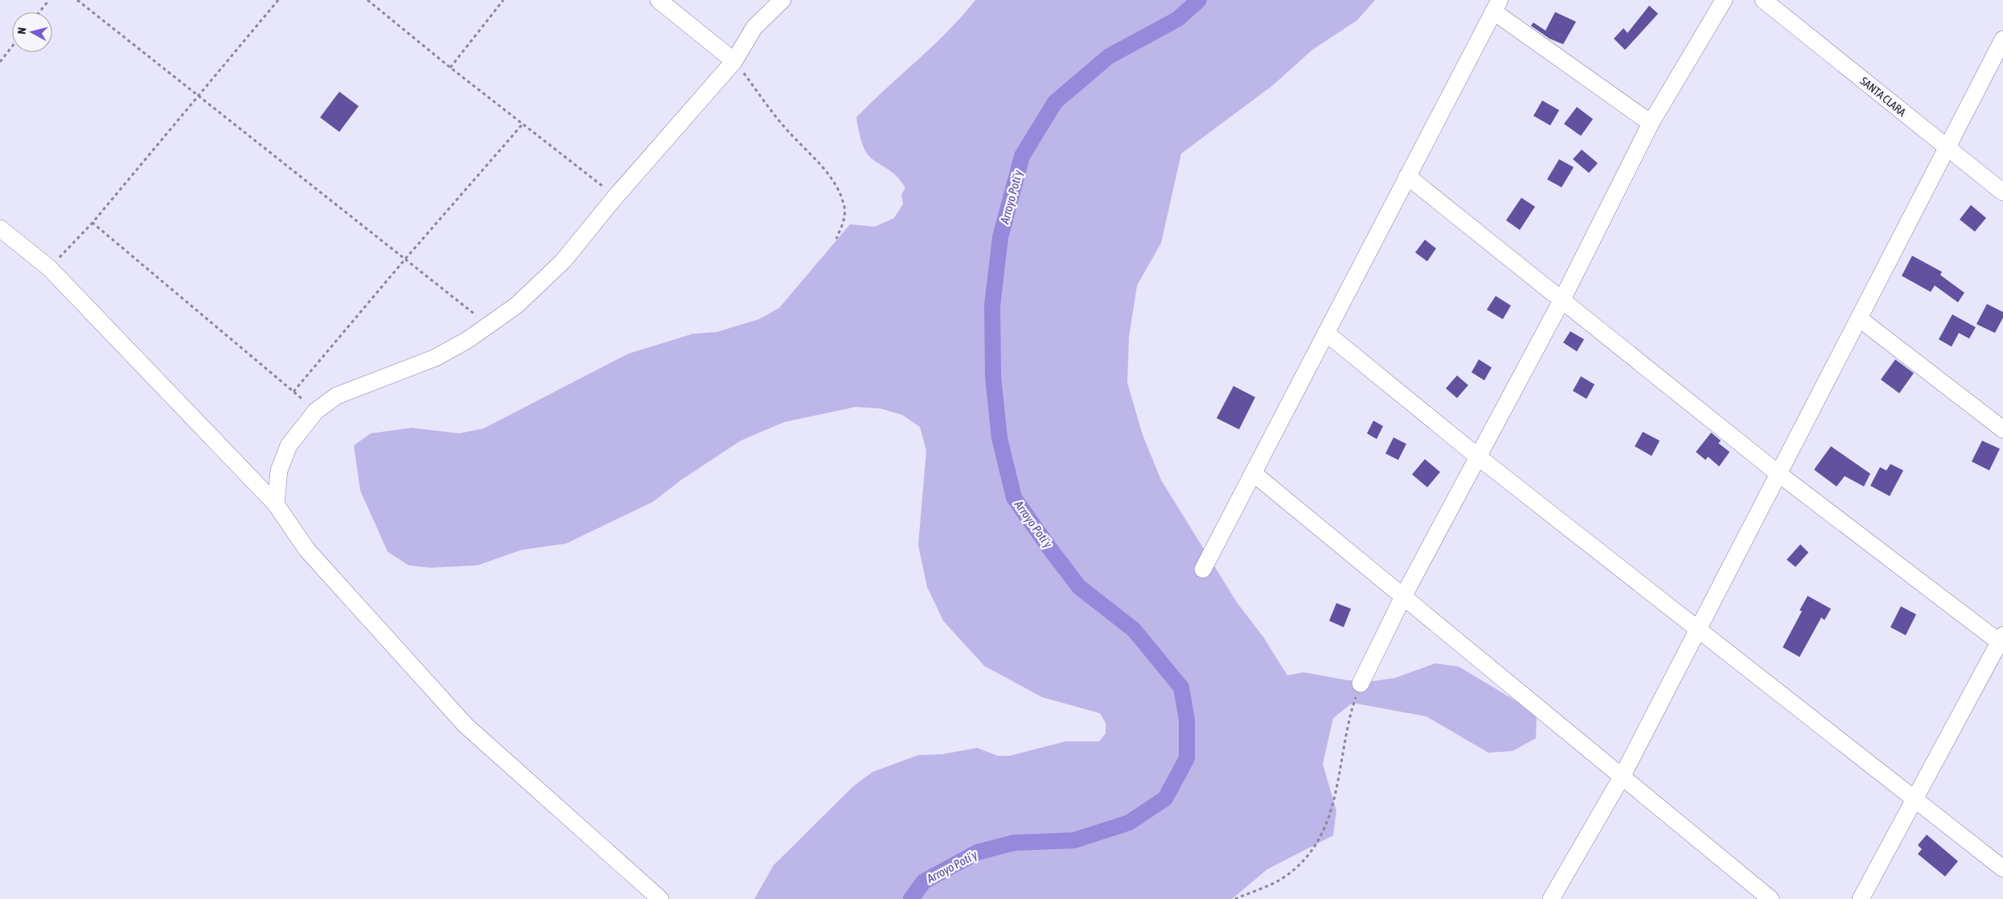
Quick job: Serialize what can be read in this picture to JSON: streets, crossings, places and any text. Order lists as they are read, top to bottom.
{
  "streets": {
    "street": ["SANTA CLARA"]
  },
  "water": ["Arroyo Poti´y"],
  "north": "left"
}
